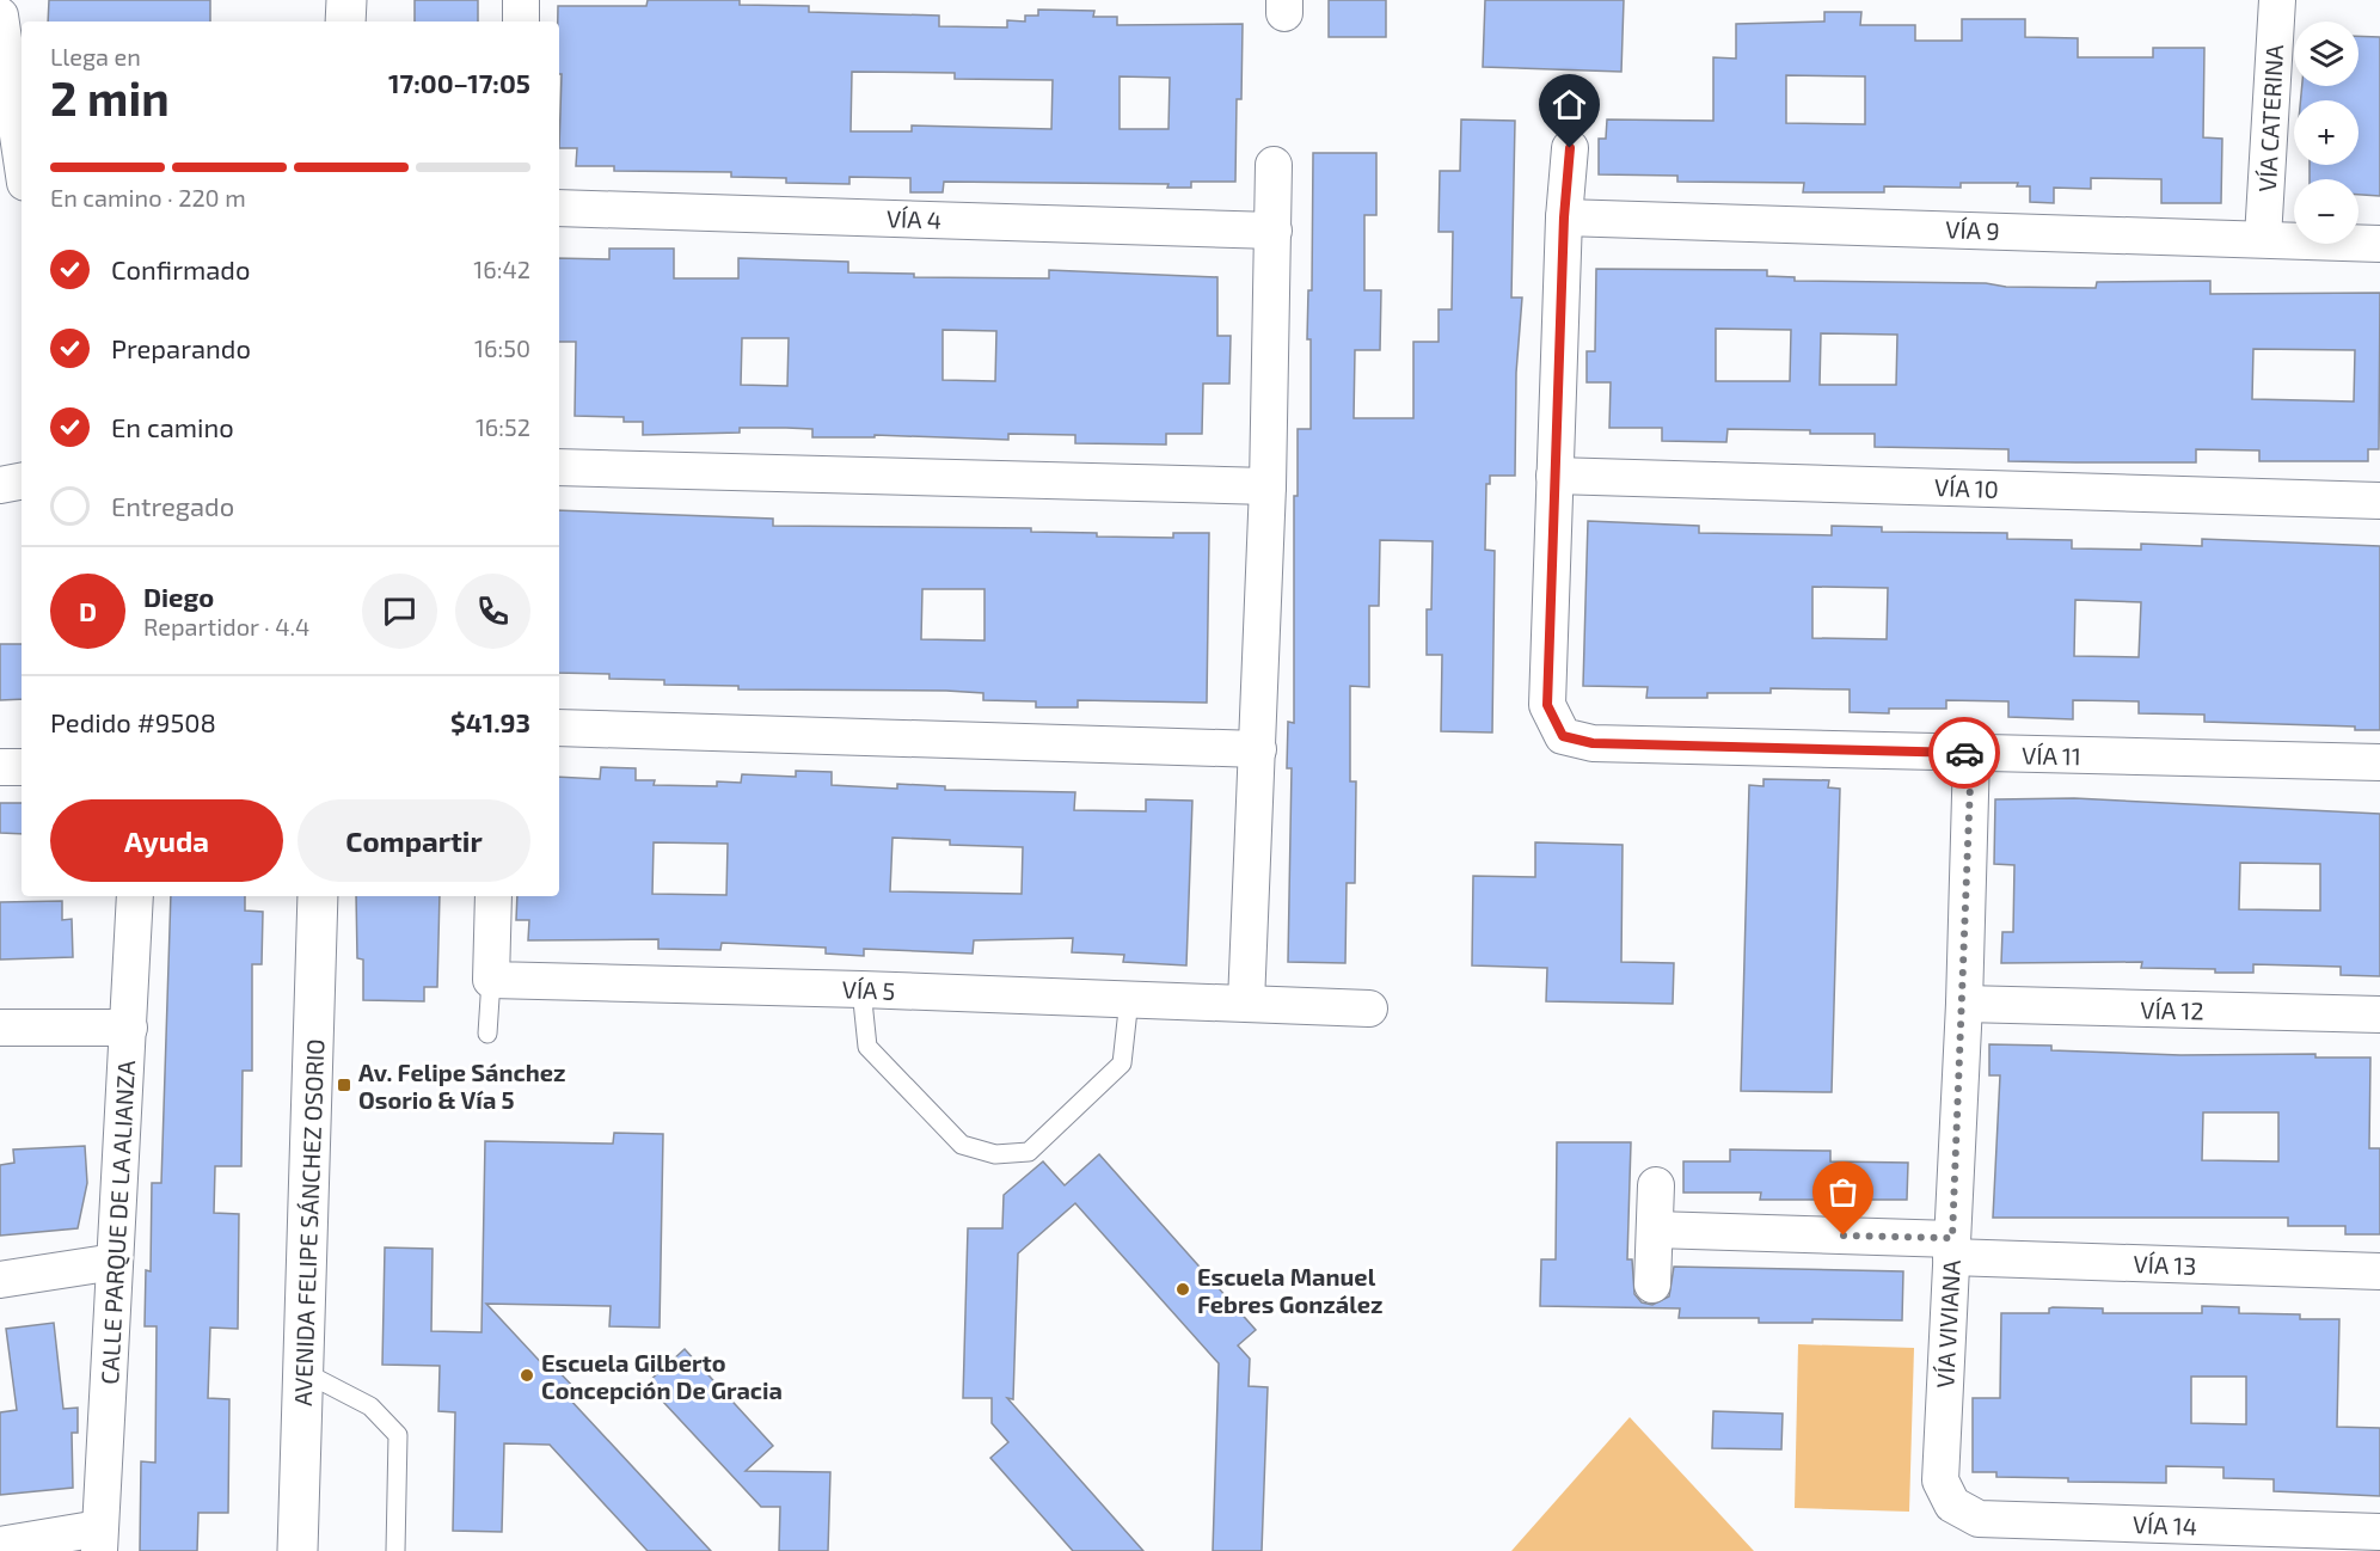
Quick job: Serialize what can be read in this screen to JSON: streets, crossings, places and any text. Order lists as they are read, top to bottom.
{
  "streets": {
    "street": [
      "VÍA CATERINA",
      "VÍA 4",
      "VÍA 9",
      "VÍA 10",
      "VÍA 11",
      "VÍA 5",
      "VÍA 12",
      "CALLE PARQUE DE LA ALIANZA",
      "AVENIDA FELIPE SÁNCHEZ OSORIO",
      "VÍA 13",
      "VÍA VIVIANA",
      "VÍA 14"
    ]
  },
  "crossings": [
    ["VÍA CATERINA", "VÍA 9"],
    ["VÍA 9", "VÍA 11"],
    ["VÍA 10", "VÍA 11"],
    ["VÍA 11", "VÍA VIVIANA"],
    ["VÍA 12", "VÍA VIVIANA"],
    ["VÍA 13", "VÍA VIVIANA"],
    ["VÍA VIVIANA", "VÍA 14"]
  ],
  "places": {
    "transit": ["Av. Felipe Sánchez Osorio & Vía 5"],
    "other": ["Escuela Manuel Febres González", "Escuela Gilberto Concepción De Gracia"]
  },
  "page": {
    "map_buttons": ["+", "−"],
    "heading": ["2 min", "Llega en", "17:00–17:05"],
    "panel": [
      "Diego",
      "Repartidor · 4.4",
      "Pedido #9508",
      "$41.93"
    ],
    "bar": "En camino · 220 m",
    "list": [
      ["Confirmado", "16:42"],
      ["Preparando", "16:50"],
      ["En camino", "16:52"],
      "Entregado"
    ],
    "round": "D",
    "buttons": ["Ayuda", "Compartir"]
  }
}
